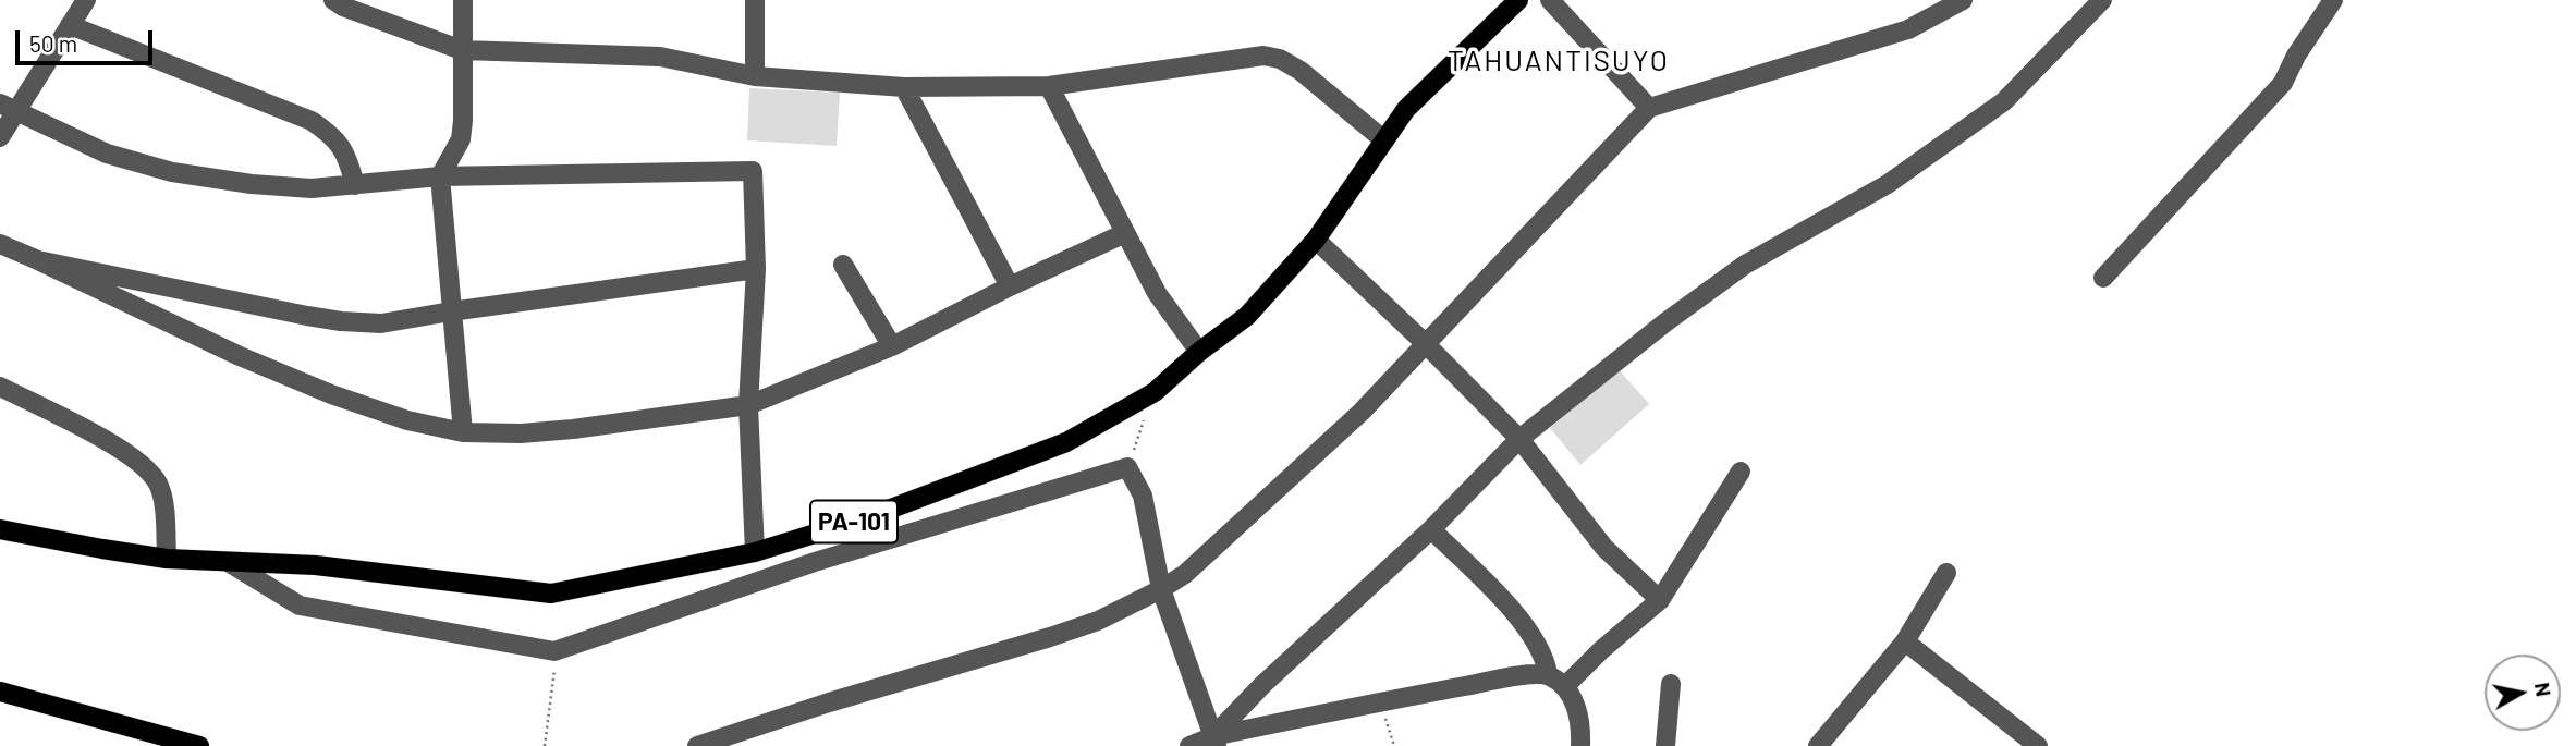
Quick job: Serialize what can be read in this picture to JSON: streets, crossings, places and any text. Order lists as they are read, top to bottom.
{
  "streets": {
    "main road": ["PA-101"]
  },
  "districts": ["TAHUANTISUYO"],
  "scale_bar": "50 m",
  "north": "right"
}
